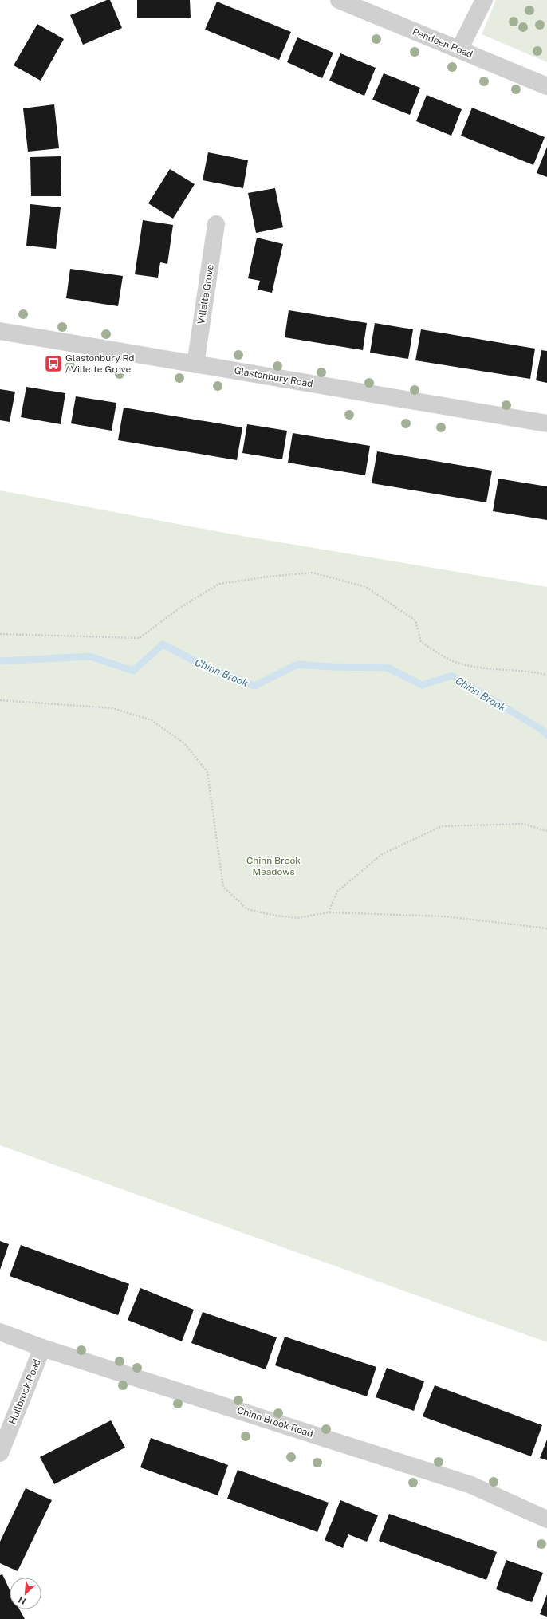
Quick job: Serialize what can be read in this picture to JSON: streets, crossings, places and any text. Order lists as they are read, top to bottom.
{
  "streets": {
    "street": [
      "Pendeen Road",
      "Villette Grove",
      "Glastonbury Road",
      "Hullbrook Road",
      "Chinn Brook Road"
    ]
  },
  "crossings": [
    ["Villette Grove", "Glastonbury Road"],
    ["Hullbrook Road", "Chinn Brook Road"]
  ],
  "water": ["Chinn Brook"],
  "parks": ["Chinn Brook Meadows"],
  "places": {
    "bus stop": ["Glastonbury Rd / Villette Grove"]
  },
  "north": "bottom left"
}
